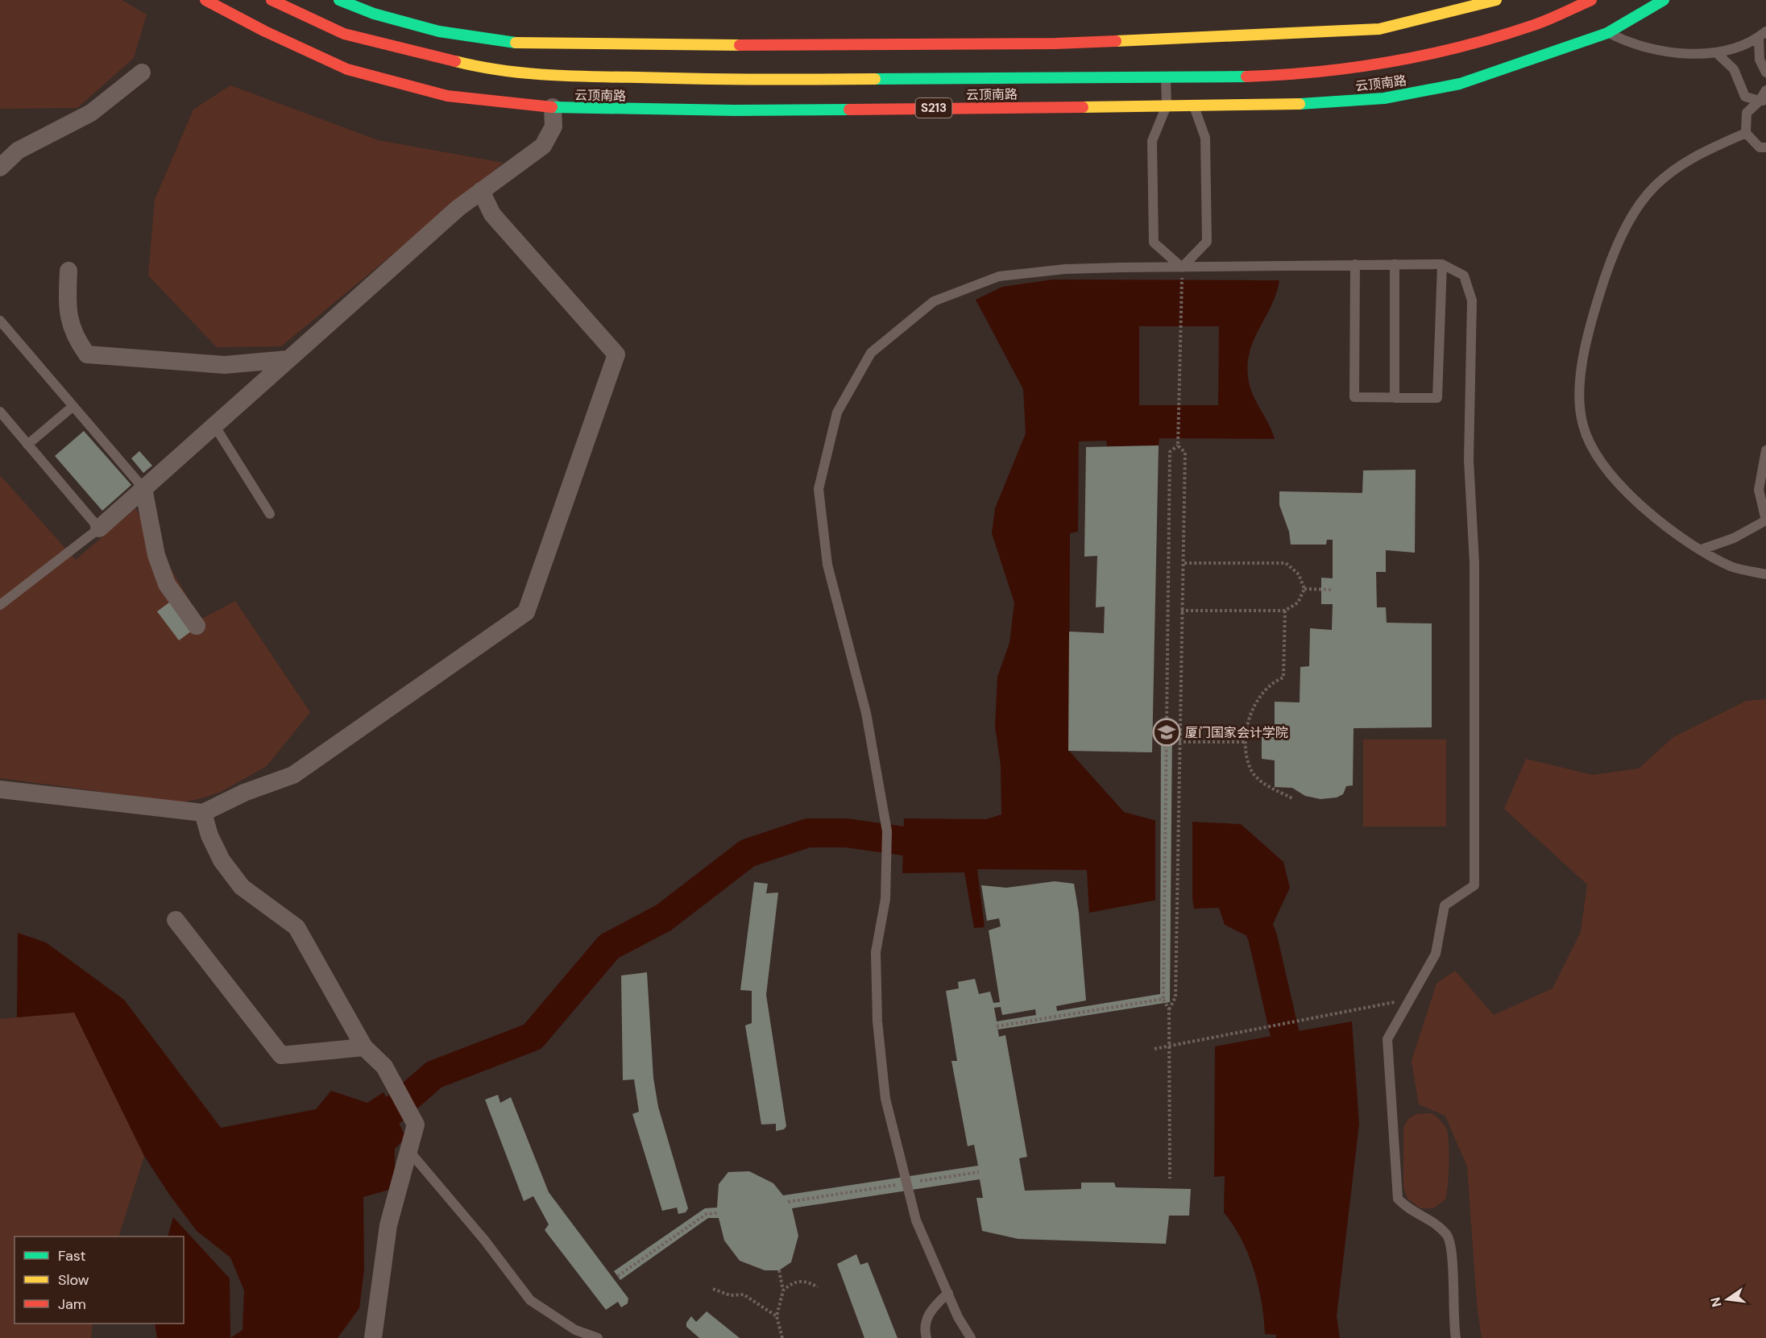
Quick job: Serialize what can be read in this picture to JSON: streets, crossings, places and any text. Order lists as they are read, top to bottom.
{
  "streets": {
    "main road": ["云顶南路", "S213"]
  },
  "places": {
    "school or university": ["厦门国家会计学院"]
  },
  "legend": ["Fast", "Slow", "Jam"],
  "north": "left"
}
